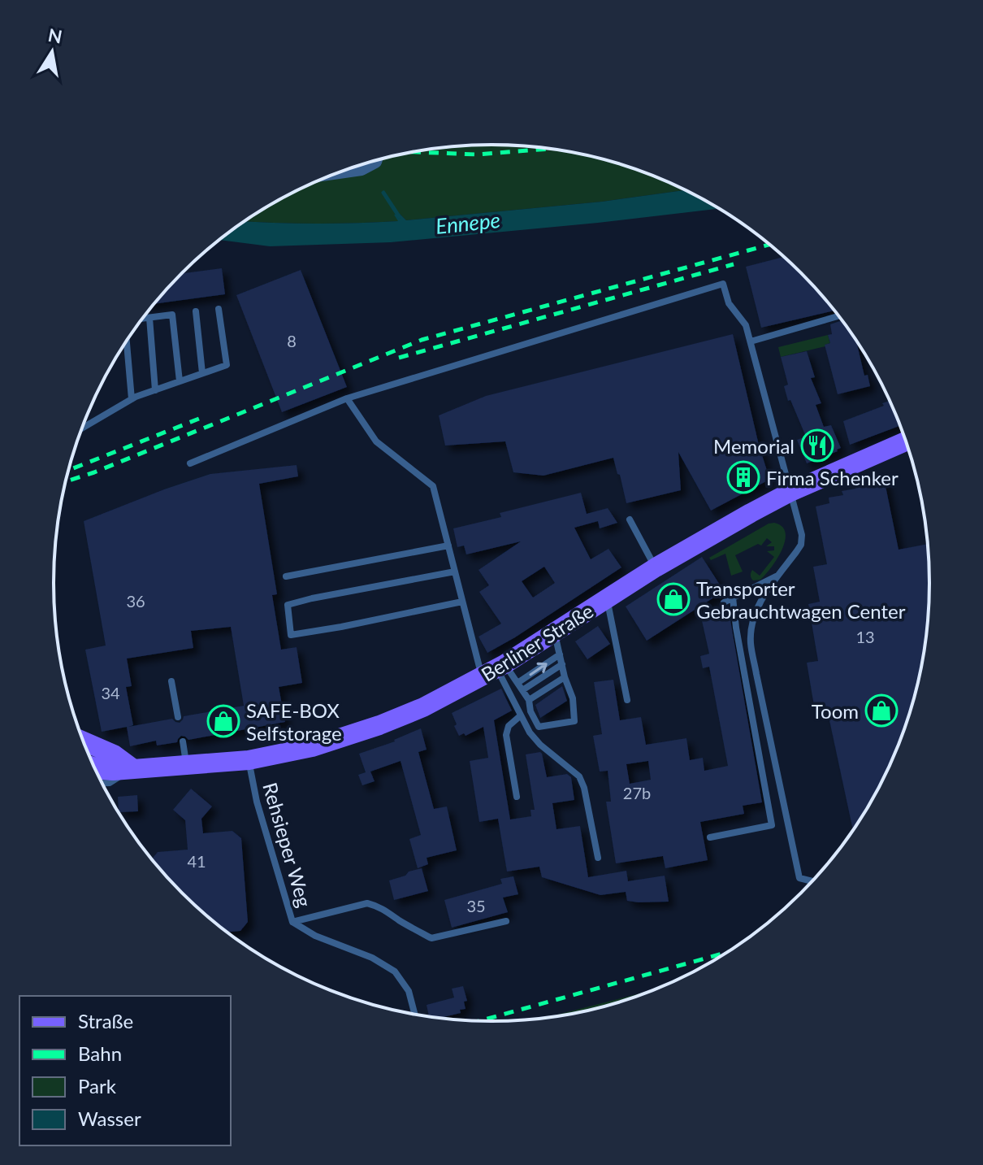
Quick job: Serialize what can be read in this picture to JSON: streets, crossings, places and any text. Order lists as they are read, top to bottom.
{
  "streets": {
    "main road": ["Berliner Straße"],
    "lane": ["Rehsieper Weg"]
  },
  "crossings": [
    ["Berliner Straße", "Rehsieper Weg"]
  ],
  "water": ["Ennepe"],
  "places": {
    "restaurant": ["Memorial"],
    "building": ["Firma Schenker"],
    "shop": ["Transporter Gebrauchtwagen Center", "Toom", "SAFE-BOX Selfstorage"]
  },
  "house_numbers": [
    "8",
    "36",
    "13",
    "34",
    "27b",
    "41",
    "35"
  ],
  "legend": [
    "Straße",
    "Bahn",
    "Park",
    "Wasser"
  ],
  "north": "top"
}
